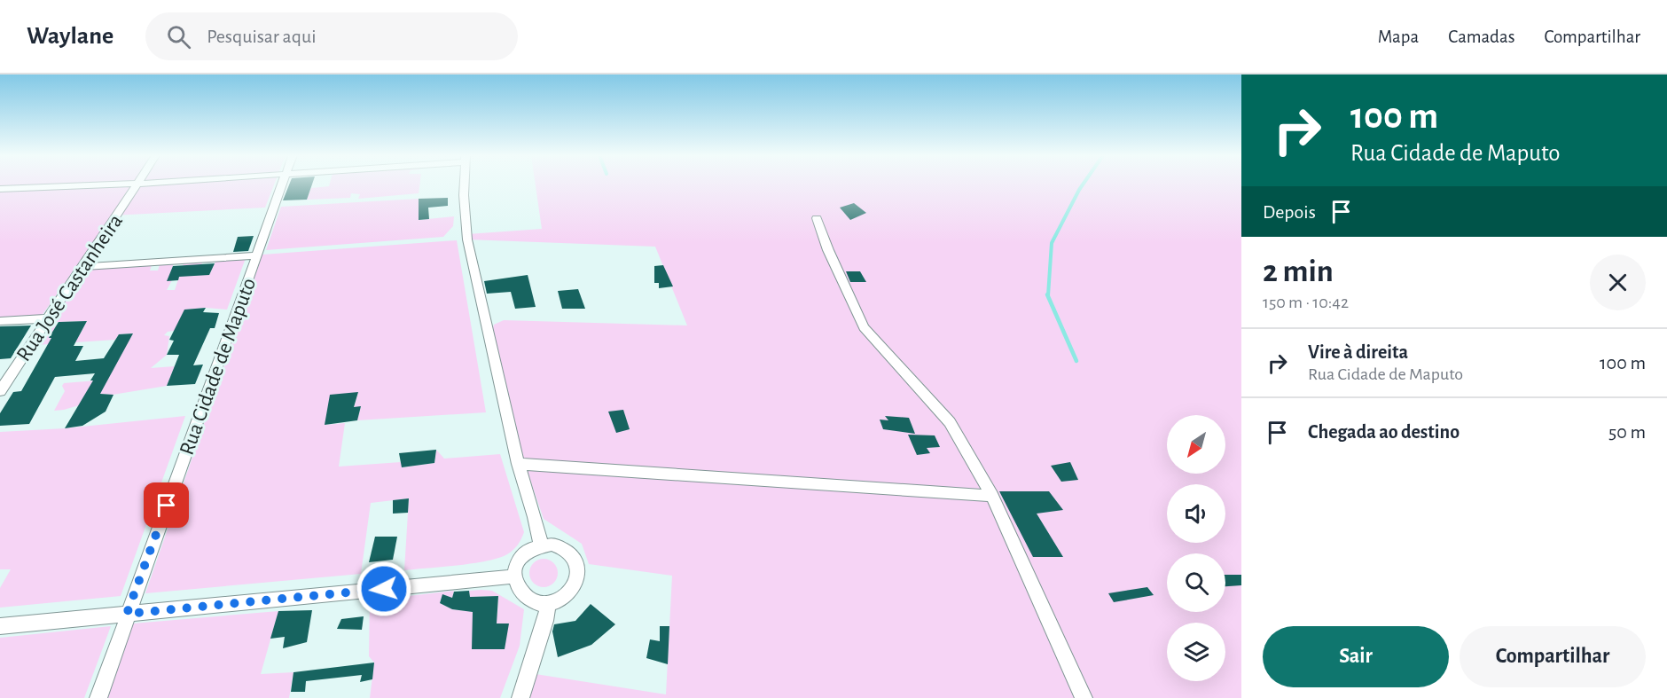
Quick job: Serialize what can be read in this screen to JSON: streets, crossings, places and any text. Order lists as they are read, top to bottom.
{
  "streets": {
    "street": ["Rua José Castanheira", "Rua Cidade de Maputo"]
  },
  "north": "bottom left",
  "page": {
    "header": "Waylane",
    "search": "Pesquisar aqui",
    "nav": ["Mapa", "Camadas", "Compartilhar"],
    "turn": ["100 m", "Rua Cidade de Maputo"],
    "then": "Depois",
    "heading": ["2 min", "150 m · 10:42"],
    "list": [
      {
        "name": "Vire à direita",
        "note": "Rua Cidade de Maputo",
        "value": "100 m"
      },
      {
        "name": "Chegada ao destino",
        "value": "50 m"
      }
    ],
    "buttons": ["Sair", "Compartilhar"]
  }
}
